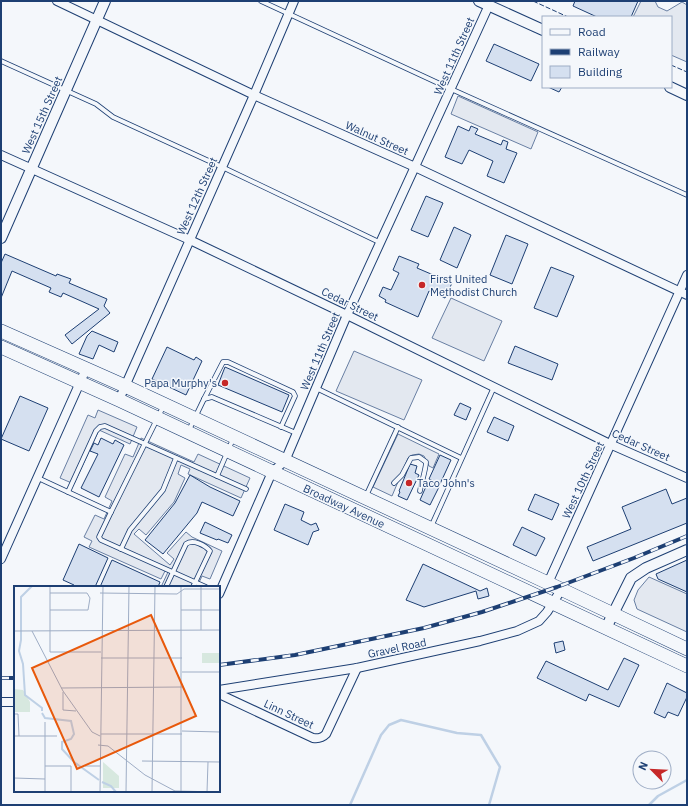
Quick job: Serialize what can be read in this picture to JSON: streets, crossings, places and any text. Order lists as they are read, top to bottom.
{
  "streets": {
    "highway": ["Broadway Avenue"],
    "street": [
      "West 11th Street",
      "West 15th Street",
      "Walnut Street",
      "West 12th Street",
      "Cedar Street",
      "West 10th Street",
      "Gravel Road",
      "Linn Street"
    ]
  },
  "crossings": [
    ["West 11th Street", "Walnut Street"],
    ["West 11th Street", "Cedar Street"],
    ["West 11th Street", "Broadway Avenue"],
    ["West 15th Street", "Walnut Street"],
    ["West 15th Street", "Cedar Street"],
    ["Walnut Street", "West 12th Street"],
    ["Walnut Street", "West 10th Street"],
    ["West 12th Street", "Cedar Street"],
    ["West 12th Street", "Broadway Avenue"],
    ["Cedar Street", "West 10th Street"],
    ["West 10th Street", "Broadway Avenue"],
    ["Broadway Avenue", "Gravel Road"],
    ["Gravel Road", "Linn Street"]
  ],
  "places": ["First United Methodist Church", "Papa Murphy's", "Taco John's"],
  "legend": ["Road", "Railway", "Building"],
  "north": "top left"
}
